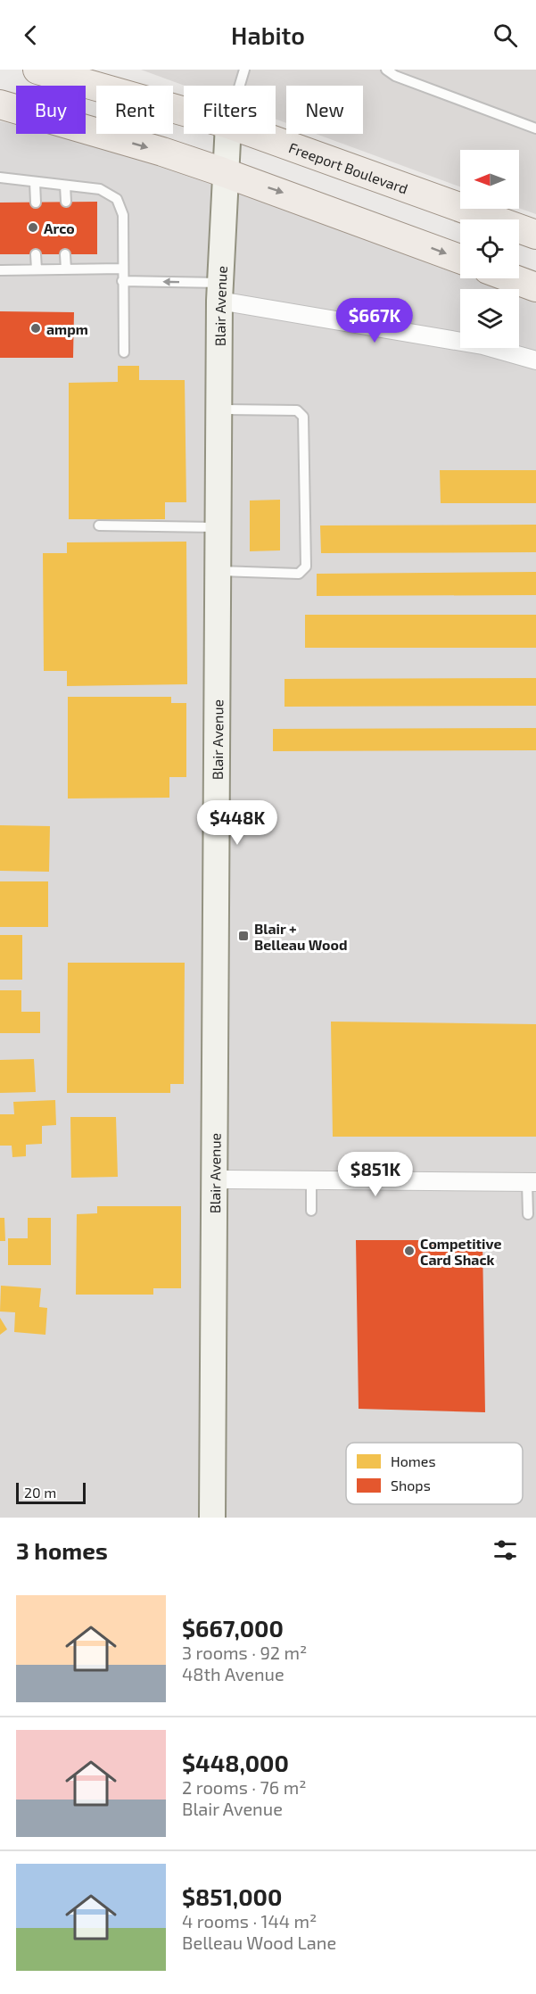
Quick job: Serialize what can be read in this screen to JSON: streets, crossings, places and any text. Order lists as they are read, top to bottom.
{
  "streets": {
    "main road": ["Freeport Boulevard"],
    "street": ["Blair Avenue"]
  },
  "places": {
    "other": ["Arco", "ampm", "Competitive Card Shack"],
    "transit": ["Blair + Belleau Wood"]
  },
  "legend": ["Homes", "Shops"],
  "scale_bar": "20 m",
  "north": "left",
  "page": {
    "header": "Habito",
    "chip": [
      "Buy",
      "Rent",
      "Filters",
      "New"
    ],
    "price": ["$667K", "$448K", "$851K"],
    "scale": "20 m",
    "heading": "3 homes",
    "list": [
      {
        "name": "$667,000",
        "note": "3 rooms · 92 m² · 48th Avenue"
      },
      {
        "name": "$448,000",
        "note": "2 rooms · 76 m² · Blair Avenue"
      },
      {
        "name": "$851,000",
        "note": "4 rooms · 144 m² · Belleau Wood Lane"
      }
    ]
  }
}
